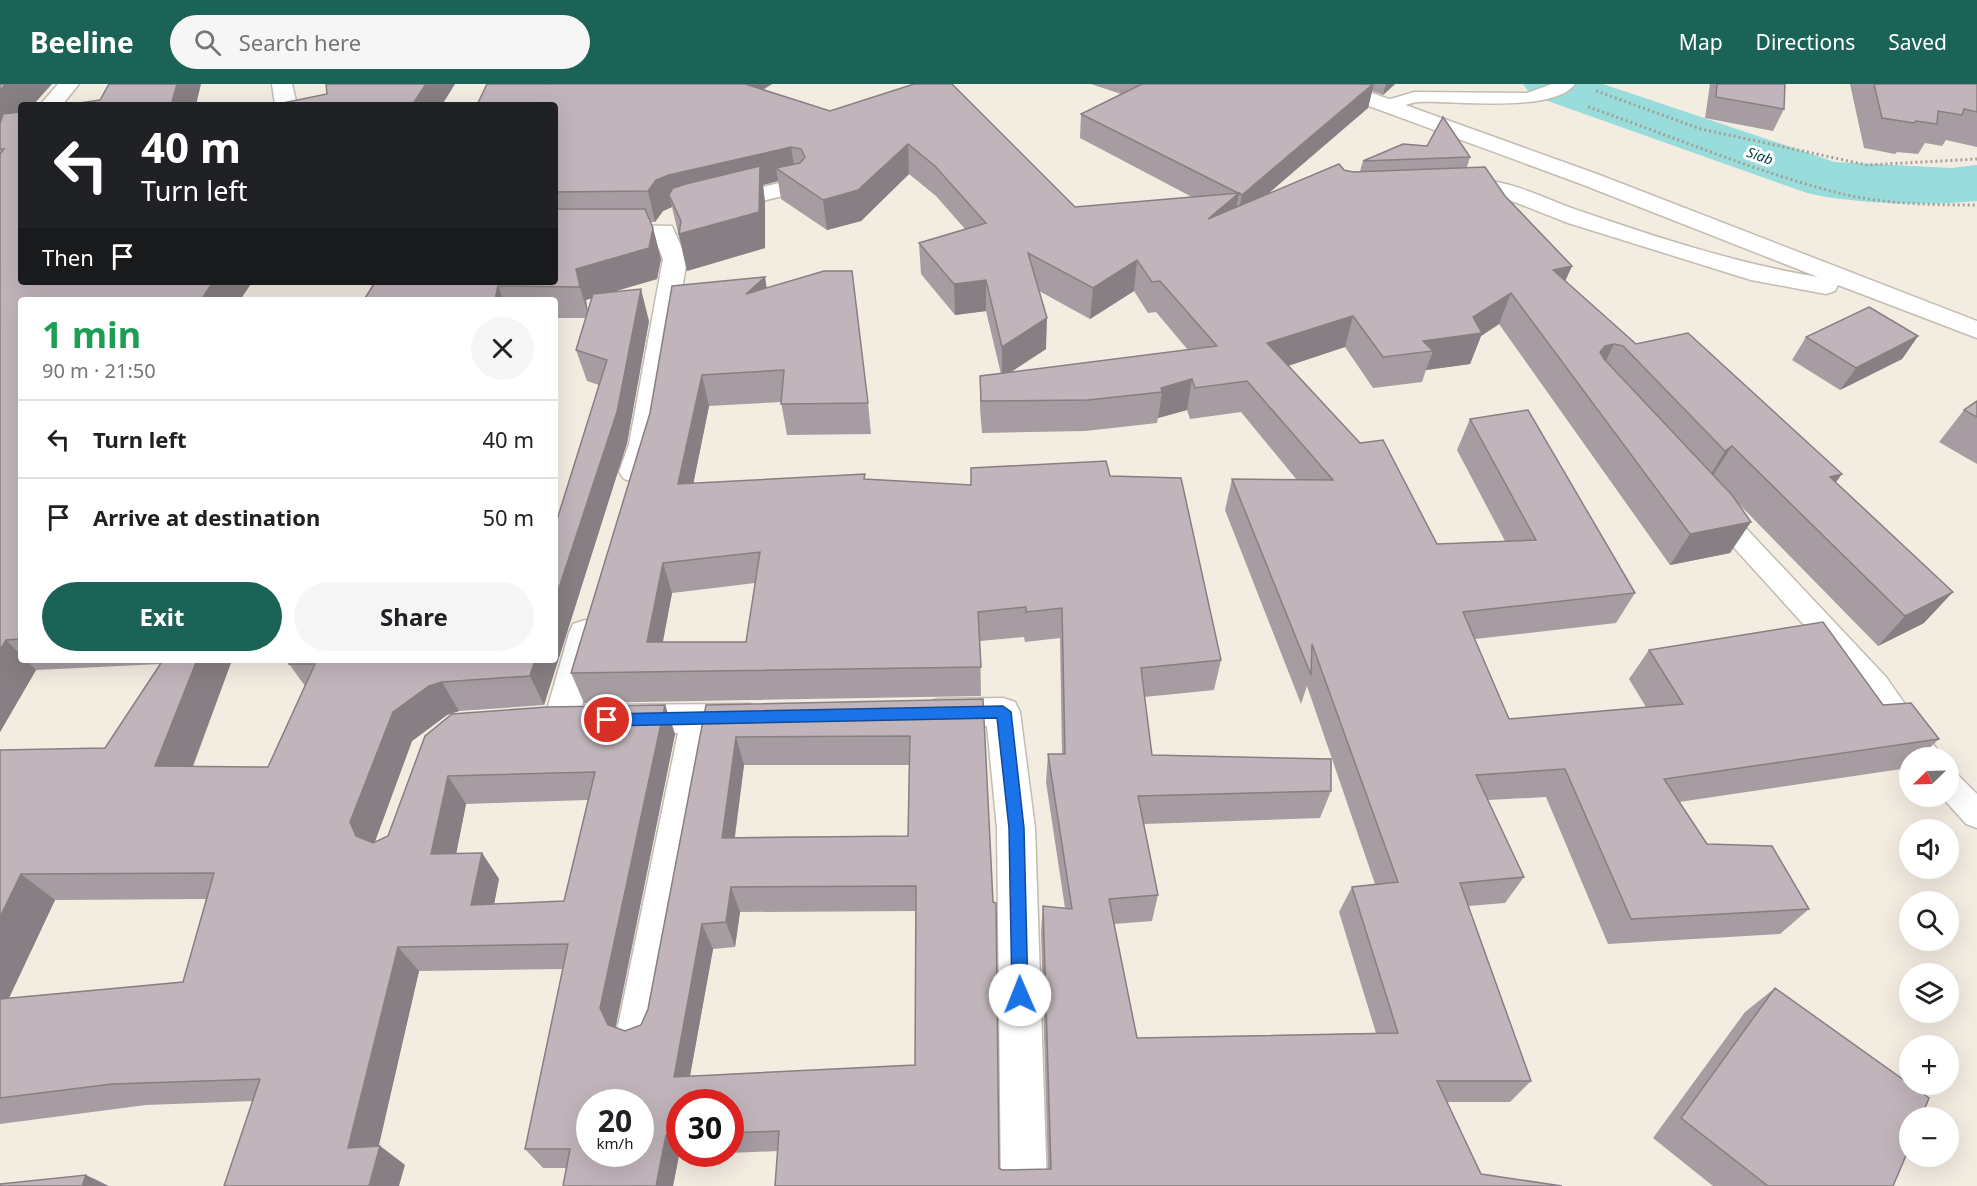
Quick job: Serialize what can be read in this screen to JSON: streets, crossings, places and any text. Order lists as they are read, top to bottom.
{
  "water": ["Siab"],
  "north": "bottom left",
  "page": {
    "header": "Beeline",
    "search": "Search here",
    "nav": ["Map", "Directions", "Saved"],
    "turn": ["40 m", "Turn left"],
    "then": "Then",
    "heading": ["1 min", "90 m · 21:50"],
    "list": [
      {
        "name": "Turn left",
        "value": "40 m"
      },
      {
        "name": "Arrive at destination",
        "value": "50 m"
      }
    ],
    "buttons": ["Exit", "Share"],
    "map_buttons": ["+", "−"],
    "speed": "20 km/h",
    "limit": "30"
  }
}
